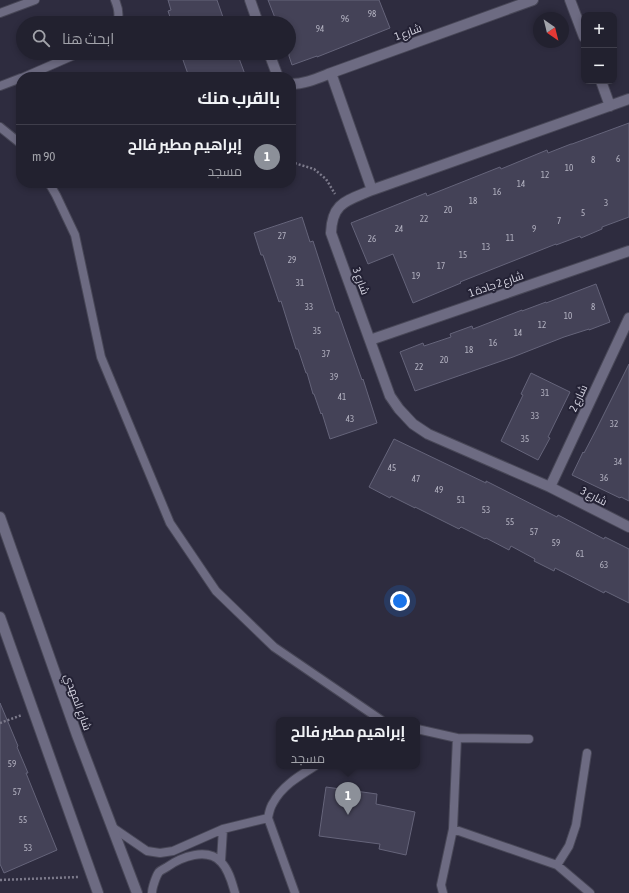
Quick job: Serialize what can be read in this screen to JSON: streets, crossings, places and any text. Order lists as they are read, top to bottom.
{
  "streets": {
    "street": [
      "شارع 1",
      "شارع 3",
      "شارع 2 جادة 1",
      "شارع 2",
      "شارع المهدي"
    ]
  },
  "crossings": [
    ["شارع 3", "شارع 2 جادة 1"],
    ["شارع 3", "شارع 2"]
  ],
  "house_numbers": [
    "98",
    "96",
    "94",
    "6",
    "8",
    "10",
    "12",
    "14",
    "16",
    "18",
    "3",
    "20",
    "5",
    "22",
    "7",
    "24",
    "9",
    "27",
    "11",
    "26",
    "13",
    "15",
    "29",
    "17",
    "19",
    "31",
    "33",
    "8",
    "10",
    "12",
    "35",
    "14",
    "16",
    "18",
    "37",
    "20",
    "22",
    "39",
    "31",
    "41",
    "33",
    "43",
    "32",
    "35",
    "34",
    "45",
    "36",
    "47",
    "49",
    "51",
    "53",
    "55",
    "57",
    "59",
    "61",
    "63",
    "59",
    "57",
    "55",
    "53"
  ],
  "north": "bottom right",
  "page": {
    "map_buttons": ["+", "−"],
    "search": "ابحث هنا",
    "heading": "بالقرب منك",
    "list": [
      {
        "mark": "1",
        "name": "إبراهيم مطير فالح",
        "note": "مسجد",
        "value": "90 m"
      }
    ],
    "popup": ["إبراهيم مطير فالح", "مسجد"],
    "pins": "1"
  }
}
